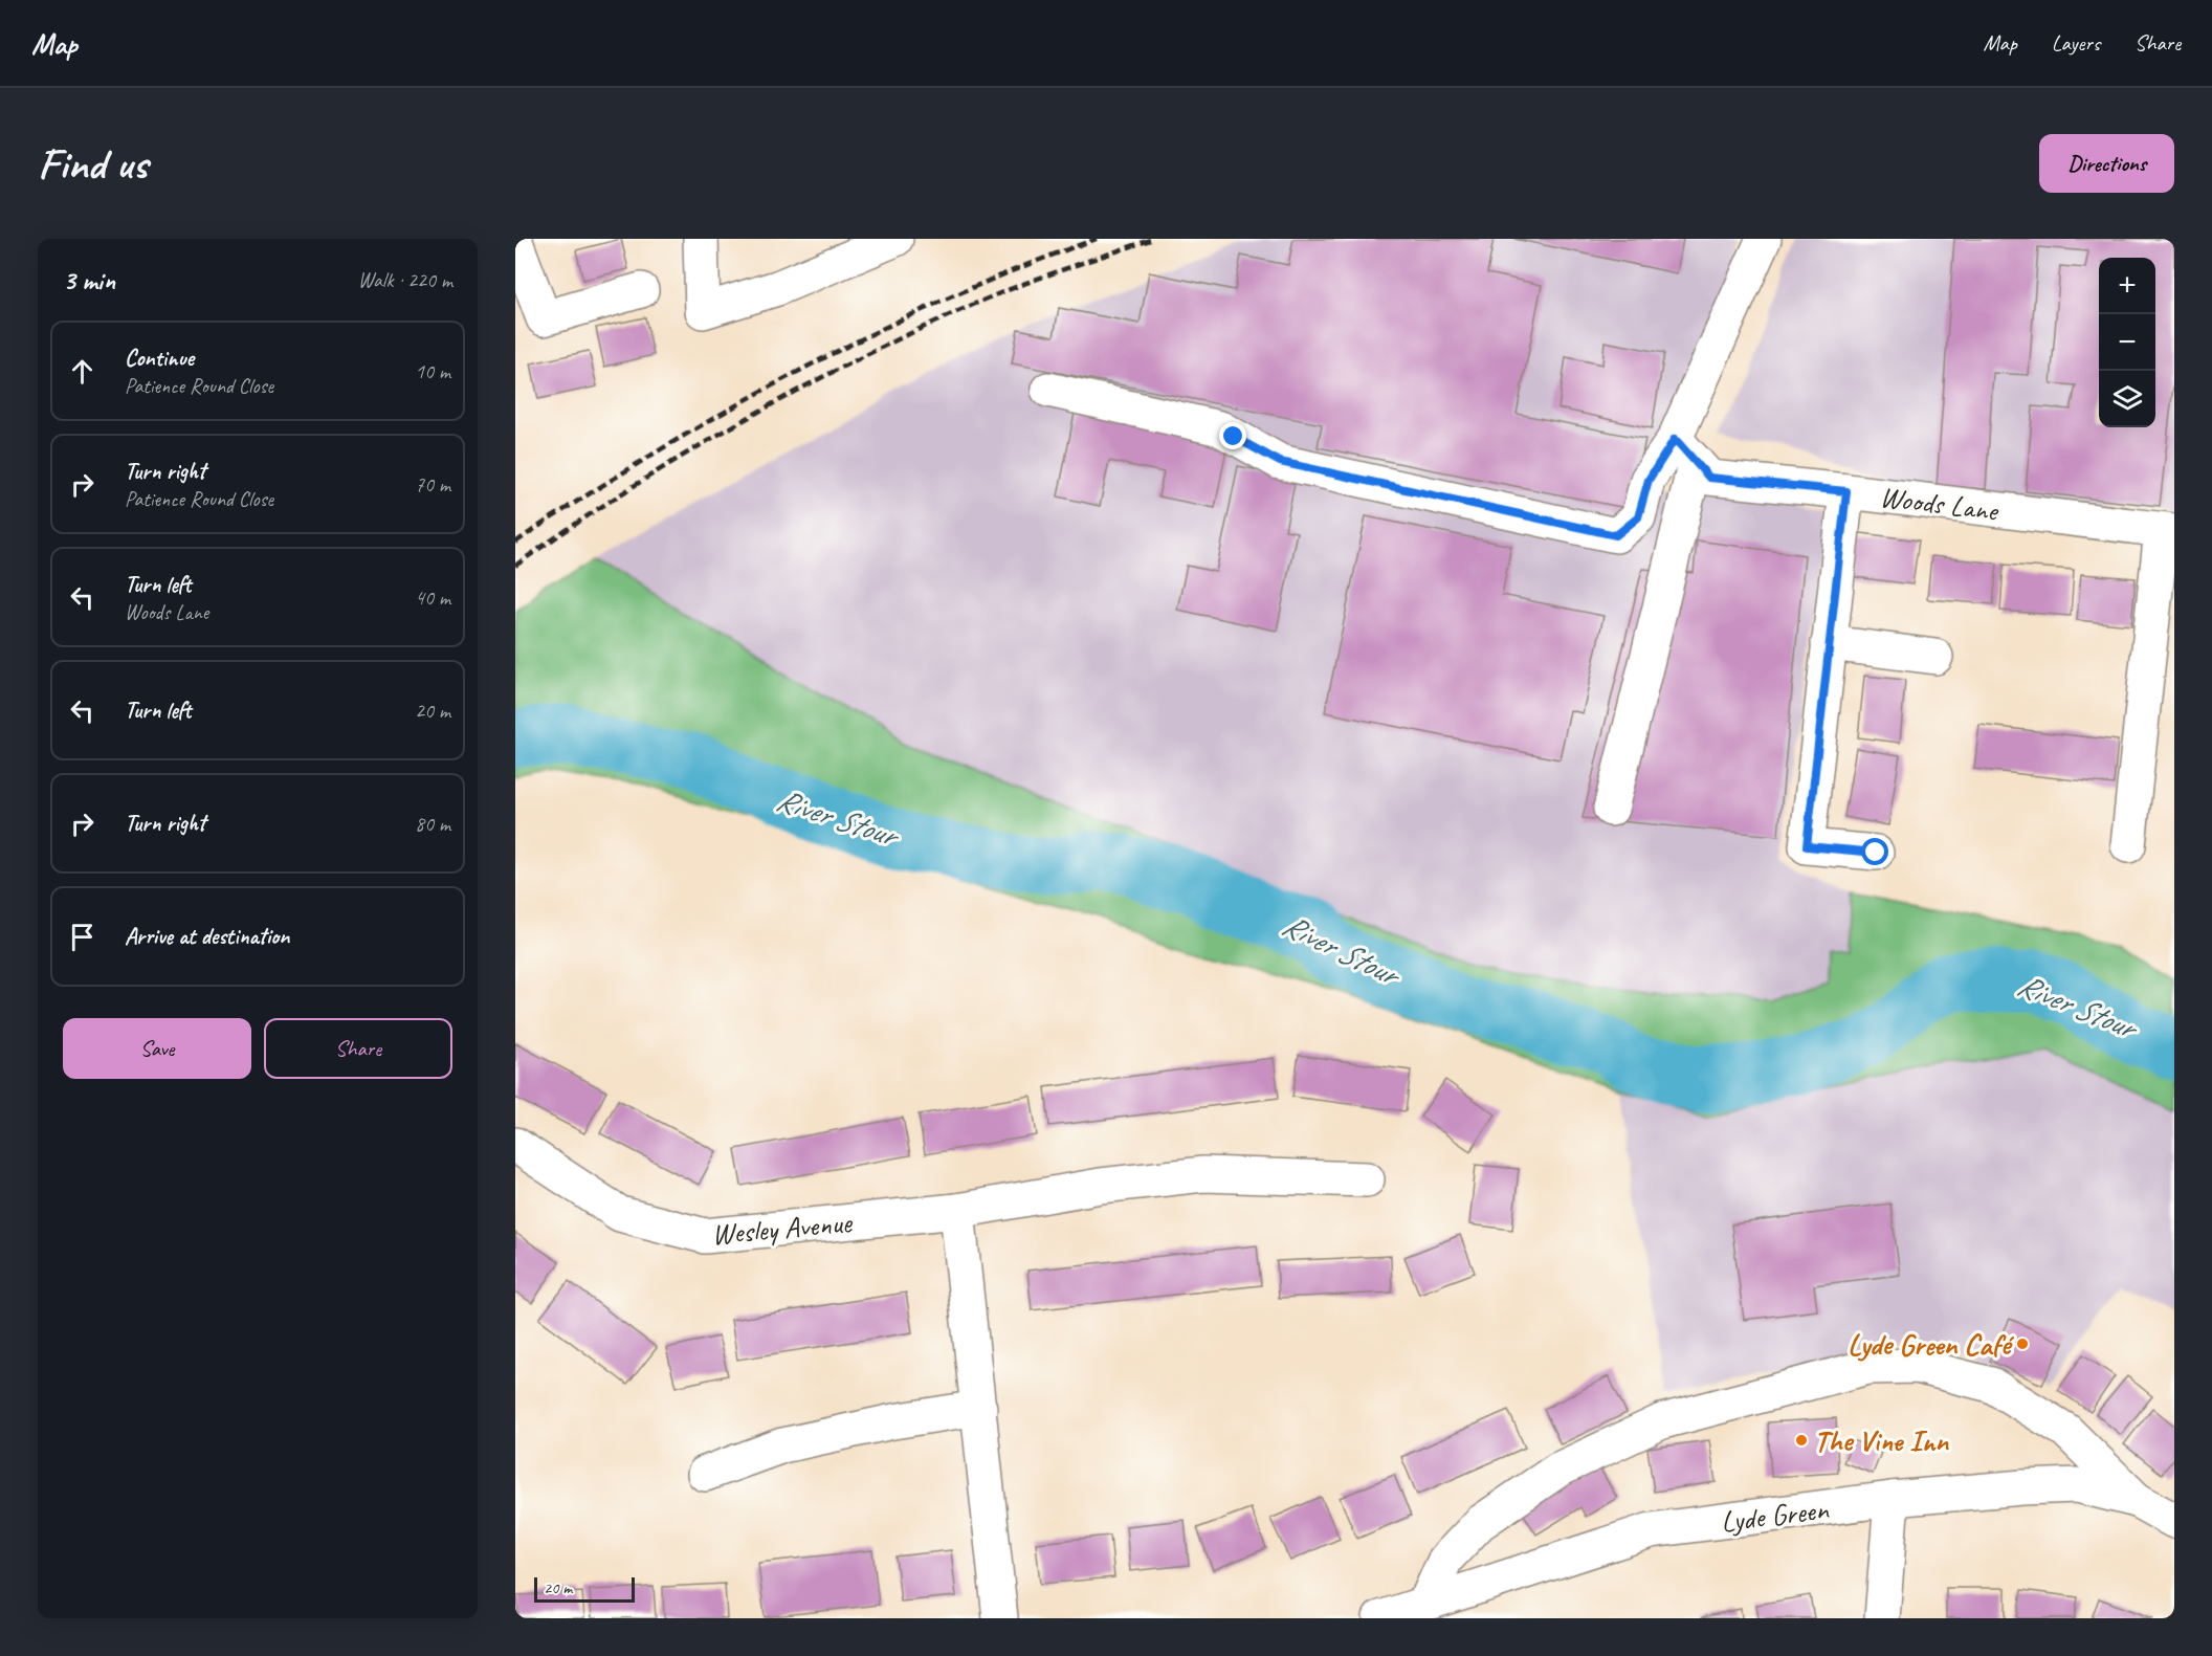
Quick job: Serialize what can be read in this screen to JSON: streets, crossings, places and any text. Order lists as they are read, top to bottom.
{
  "streets": {
    "street": ["Woods Lane", "Wesley Avenue", "Lyde Green"]
  },
  "water": ["River Stour"],
  "places": ["Lyde Green Café", "The Vine Inn"],
  "scale_bar": "20 m",
  "page": {
    "header": "Map",
    "nav": ["Map", "Layers", "Share"],
    "buttons": [
      "Directions",
      ["Save", "Share"]
    ],
    "title": "Find us",
    "heading": ["3 min", "Walk · 220 m"],
    "map_buttons": ["+", "−"],
    "list": [
      ["Continue", "Patience Round Close", "10 m"],
      ["Turn right", "Patience Round Close", "70 m"],
      ["Turn left", "Woods Lane", "40 m"],
      ["Turn left", "20 m"],
      ["Turn right", "80 m"],
      "Arrive at destination"
    ],
    "scale": "20 m"
  }
}
